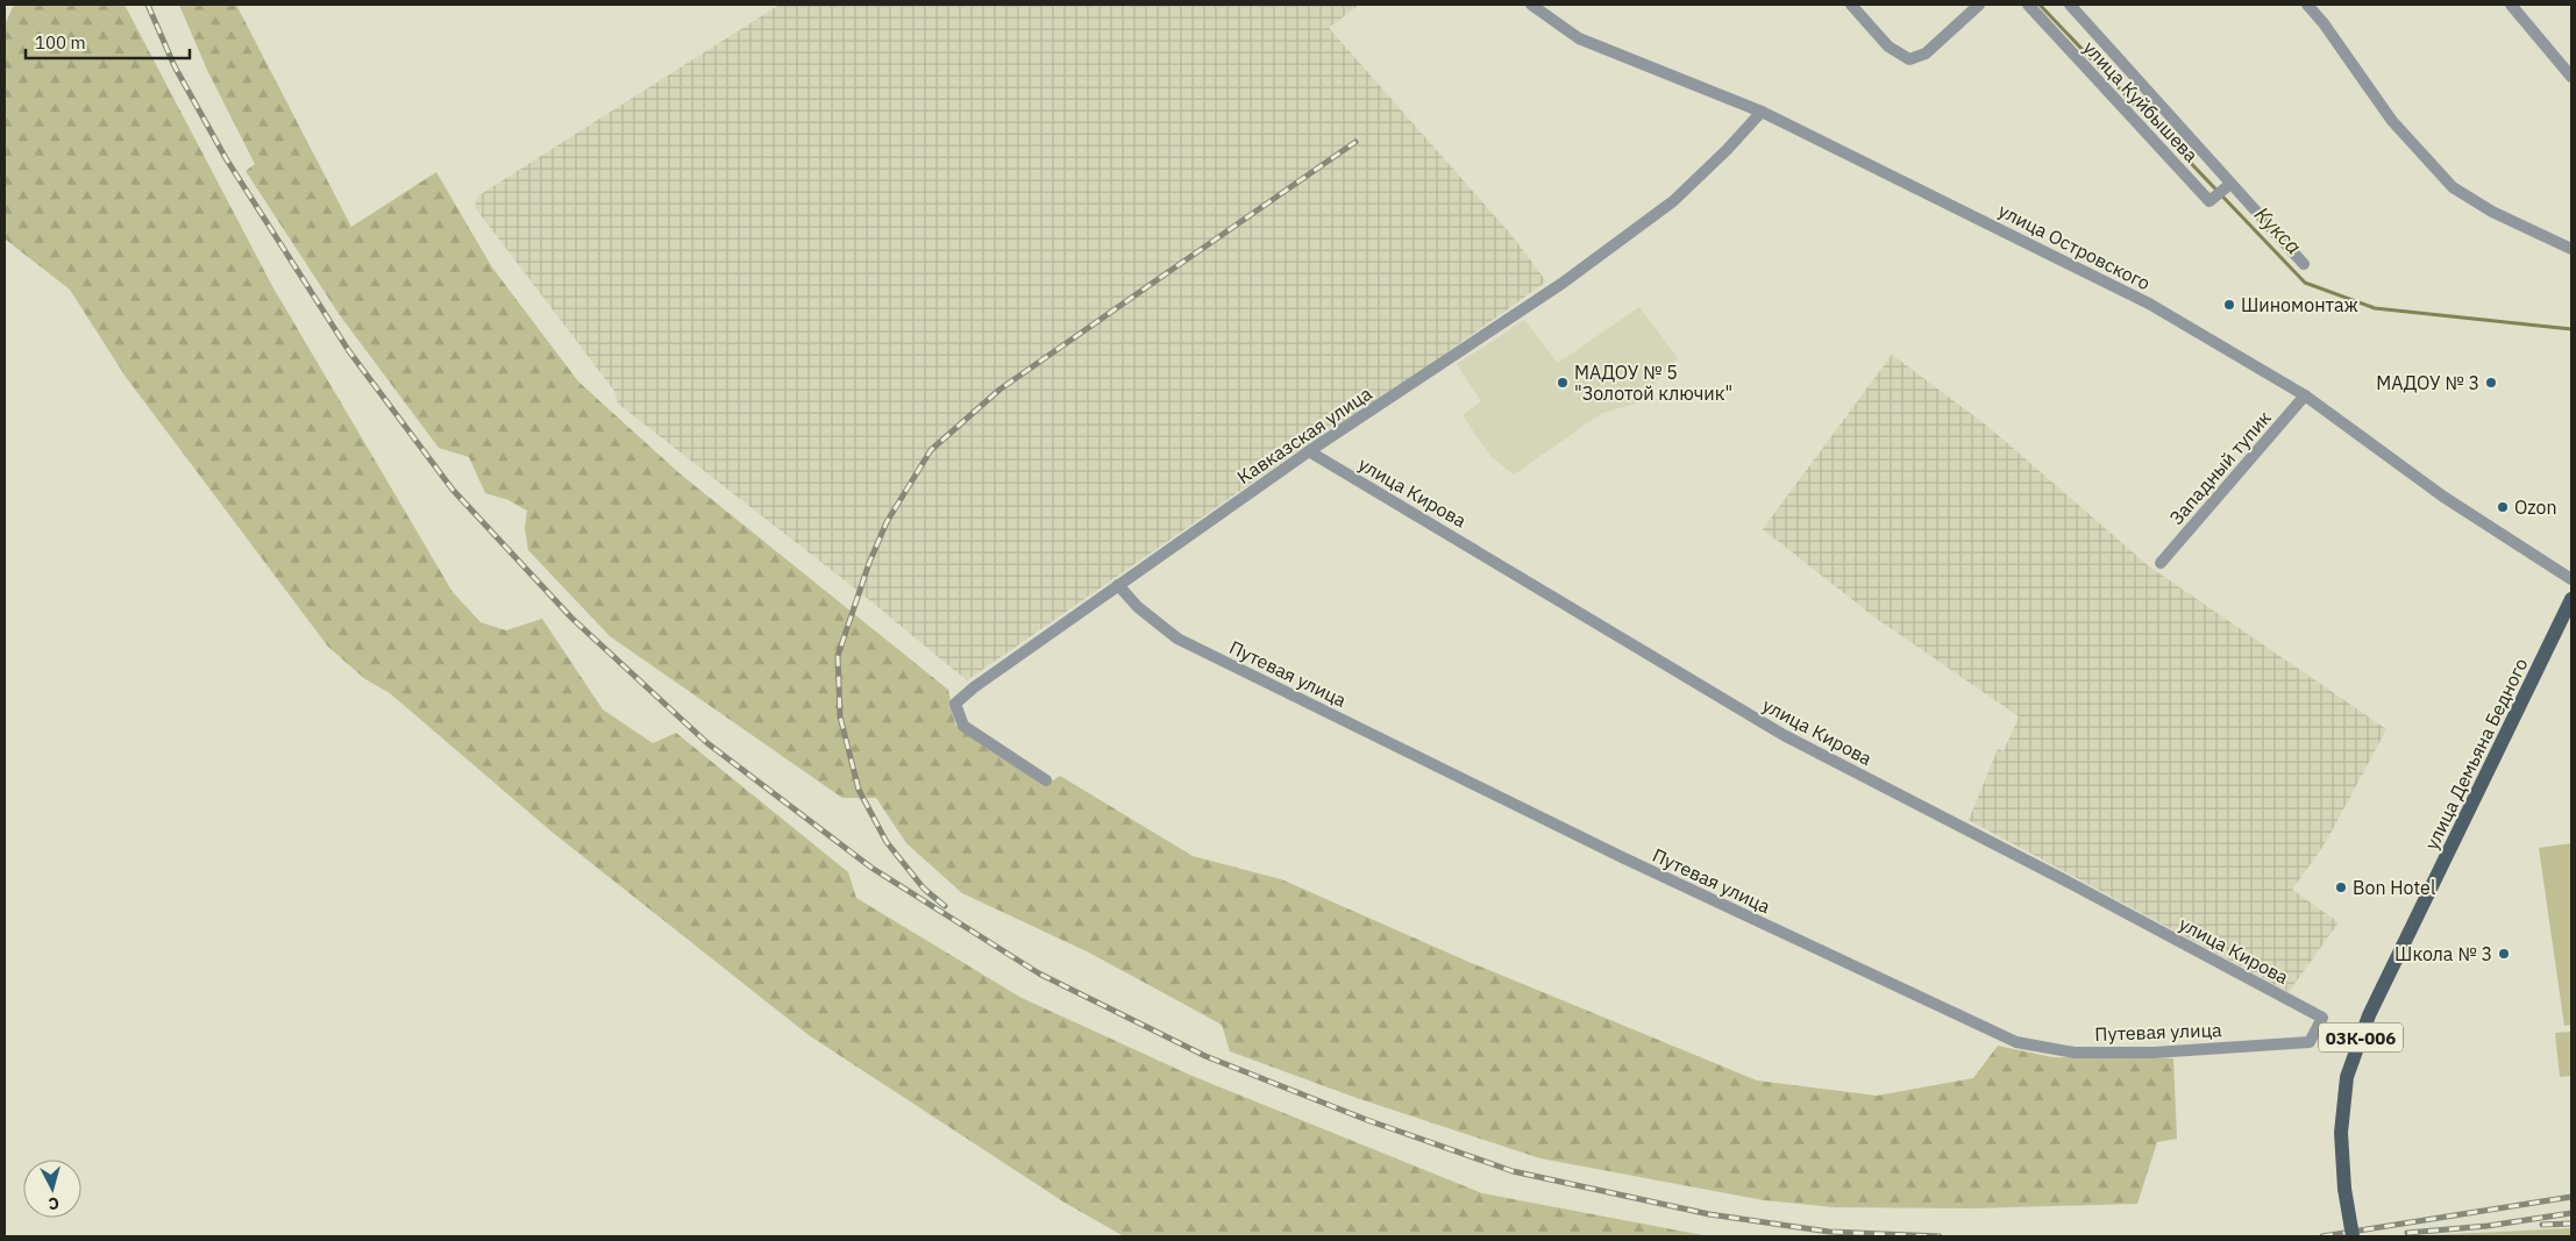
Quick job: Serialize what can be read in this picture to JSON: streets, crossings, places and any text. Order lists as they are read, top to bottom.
{
  "streets": {
    "main road": ["улица Демьяна Бедного", "03К-006"],
    "street": [
      "улица Куйбышева",
      "улица Островского",
      "Кавказская улица",
      "Западный тупик",
      "улица Кирова",
      "Путевая улица"
    ]
  },
  "crossings": [
    ["улица Островского", "Кавказская улица"],
    ["улица Островского", "Западный тупик"],
    ["Кавказская улица", "улица Кирова"],
    ["Кавказская улица", "Путевая улица"],
    ["улица Кирова", "Путевая улица"]
  ],
  "water": ["Кукса"],
  "places": [
    "Шиномонтаж",
    "МАДОУ № 5 \"Золотой ключик\"",
    "МАДОУ № 3",
    "Ozon",
    "Bon Hotel",
    "Школа № 3"
  ],
  "scale_bar": "100 m",
  "north": "bottom"
}
